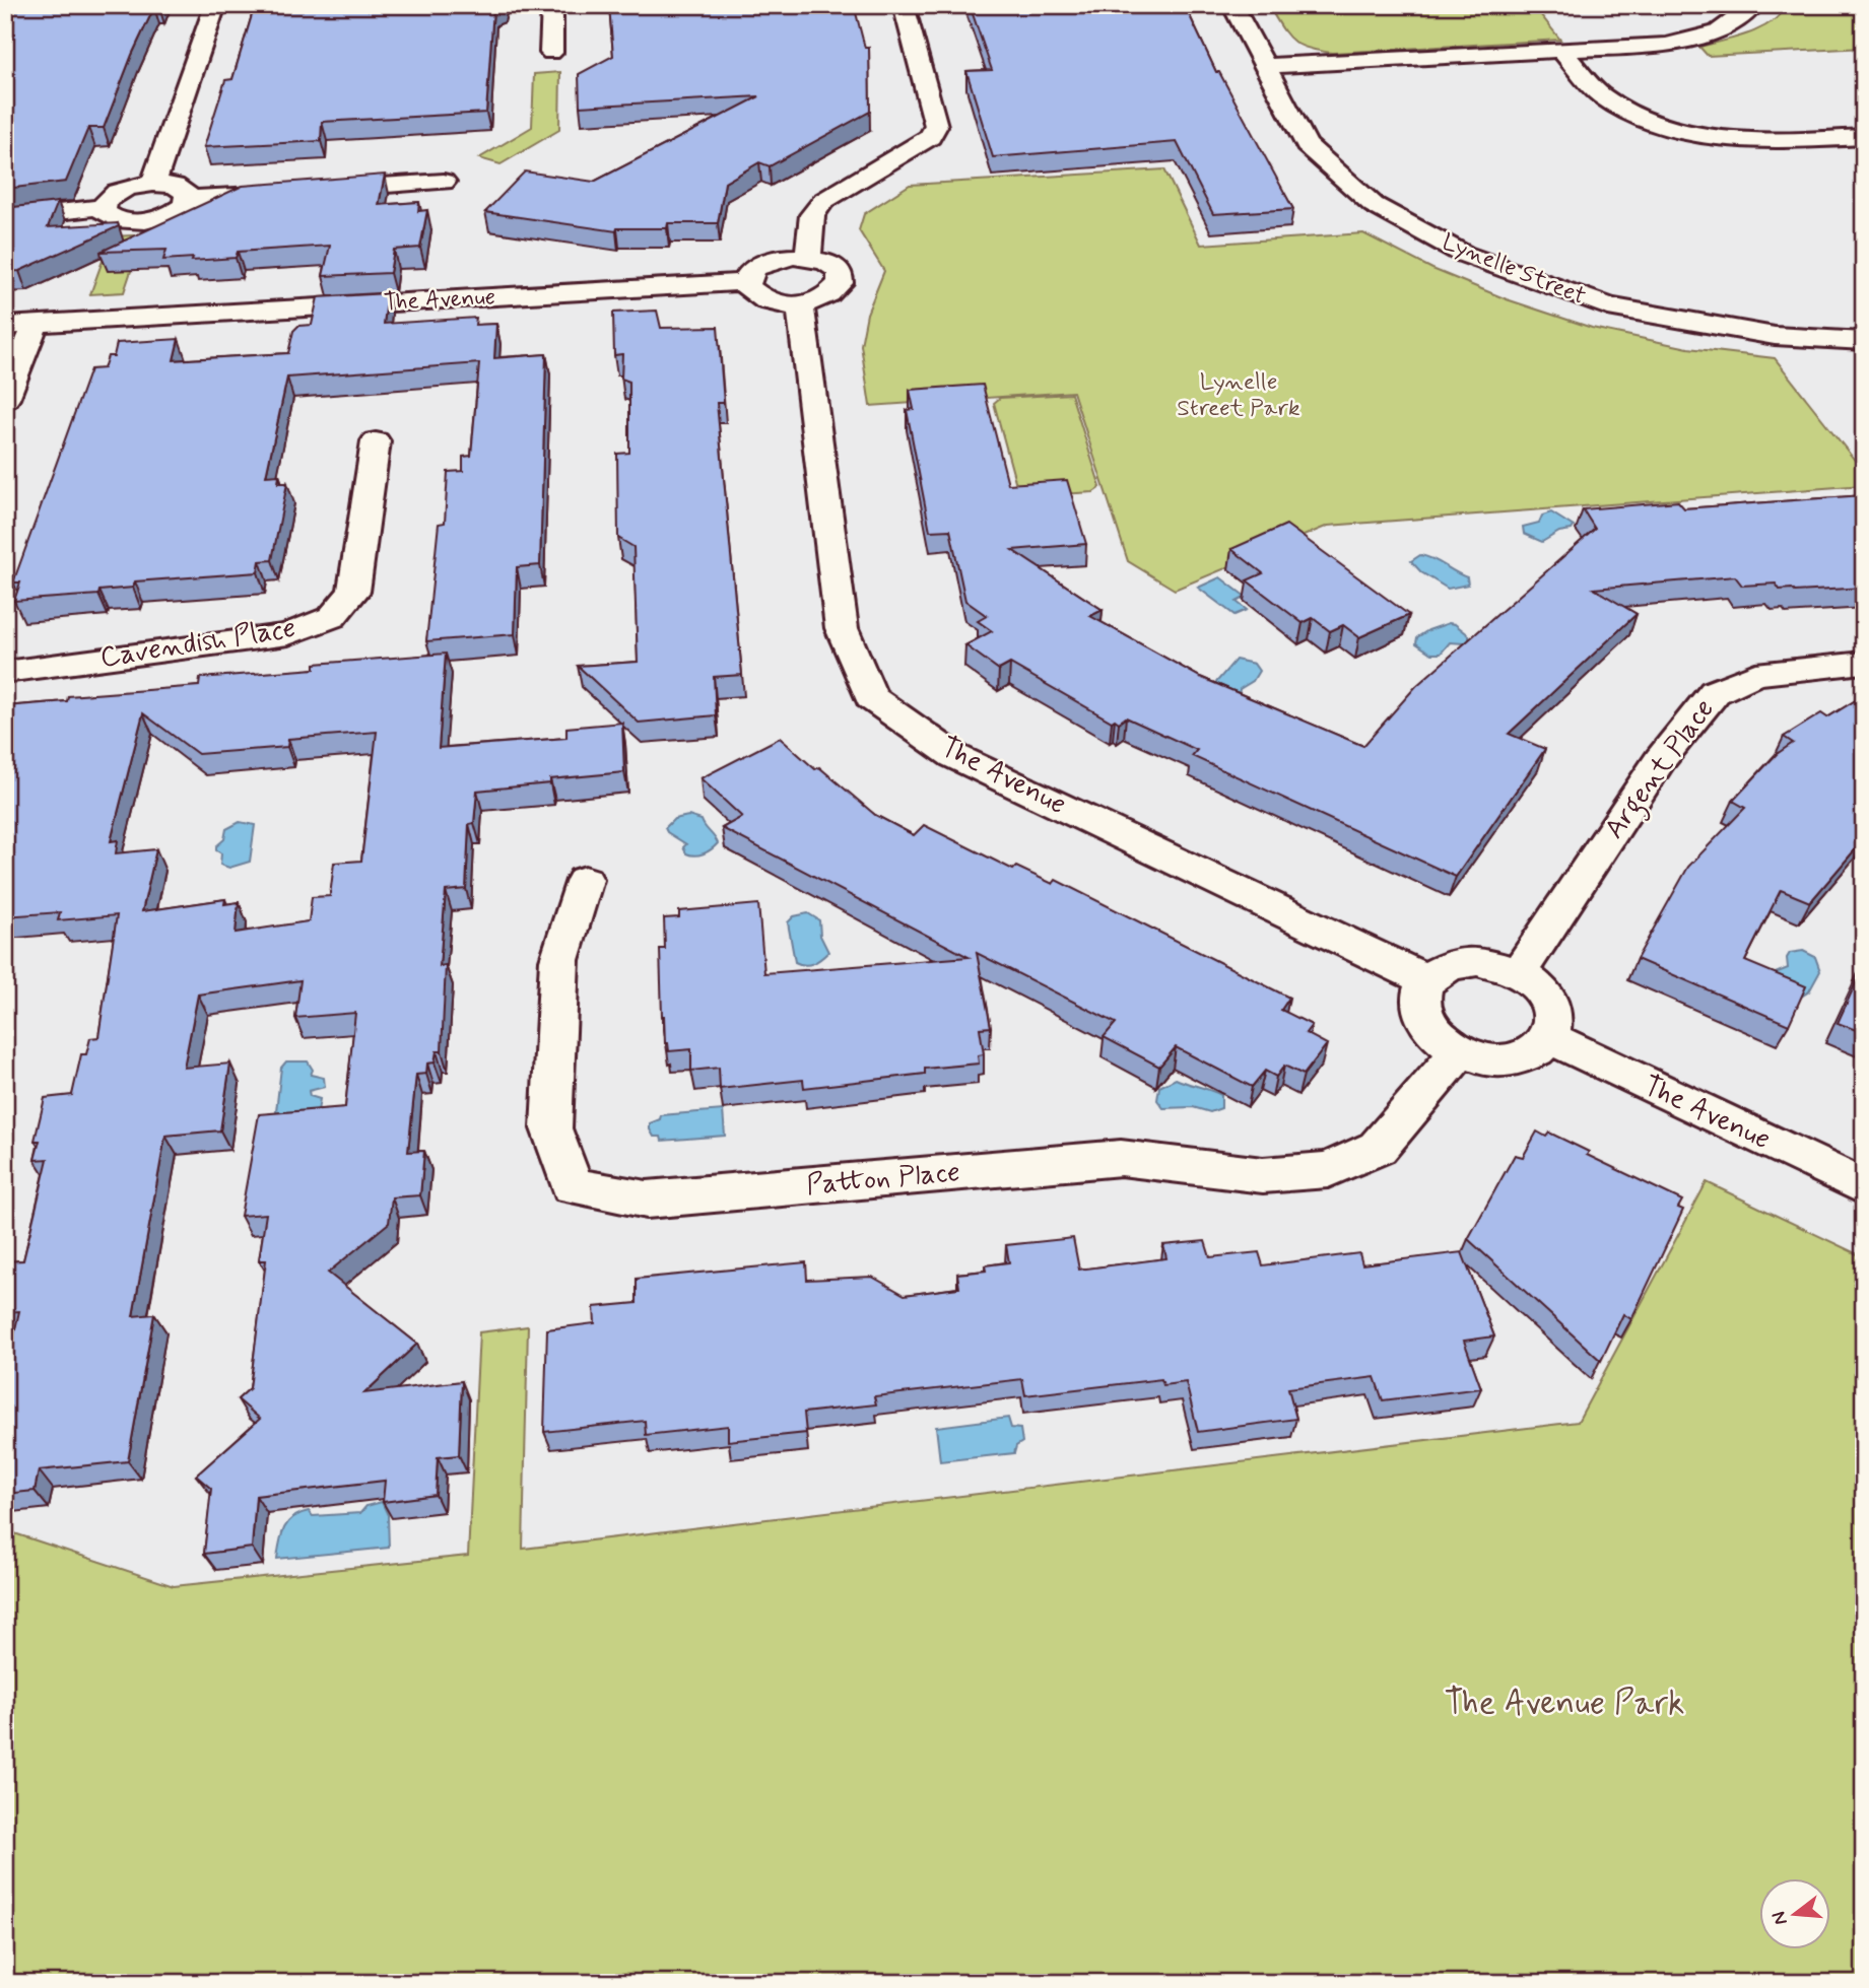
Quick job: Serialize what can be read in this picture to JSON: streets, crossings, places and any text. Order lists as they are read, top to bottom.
{
  "streets": {
    "street": [
      "Lynelle Street",
      "The Avenue",
      "Cavendish Place",
      "Argent Place",
      "Patton Place"
    ]
  },
  "crossings": [
    ["The Avenue", "Argent Place"],
    ["The Avenue", "Patton Place"],
    ["Argent Place", "Patton Place"]
  ],
  "parks": ["Lynelle Street Park", "The Avenue Park"],
  "north": "left"
}
